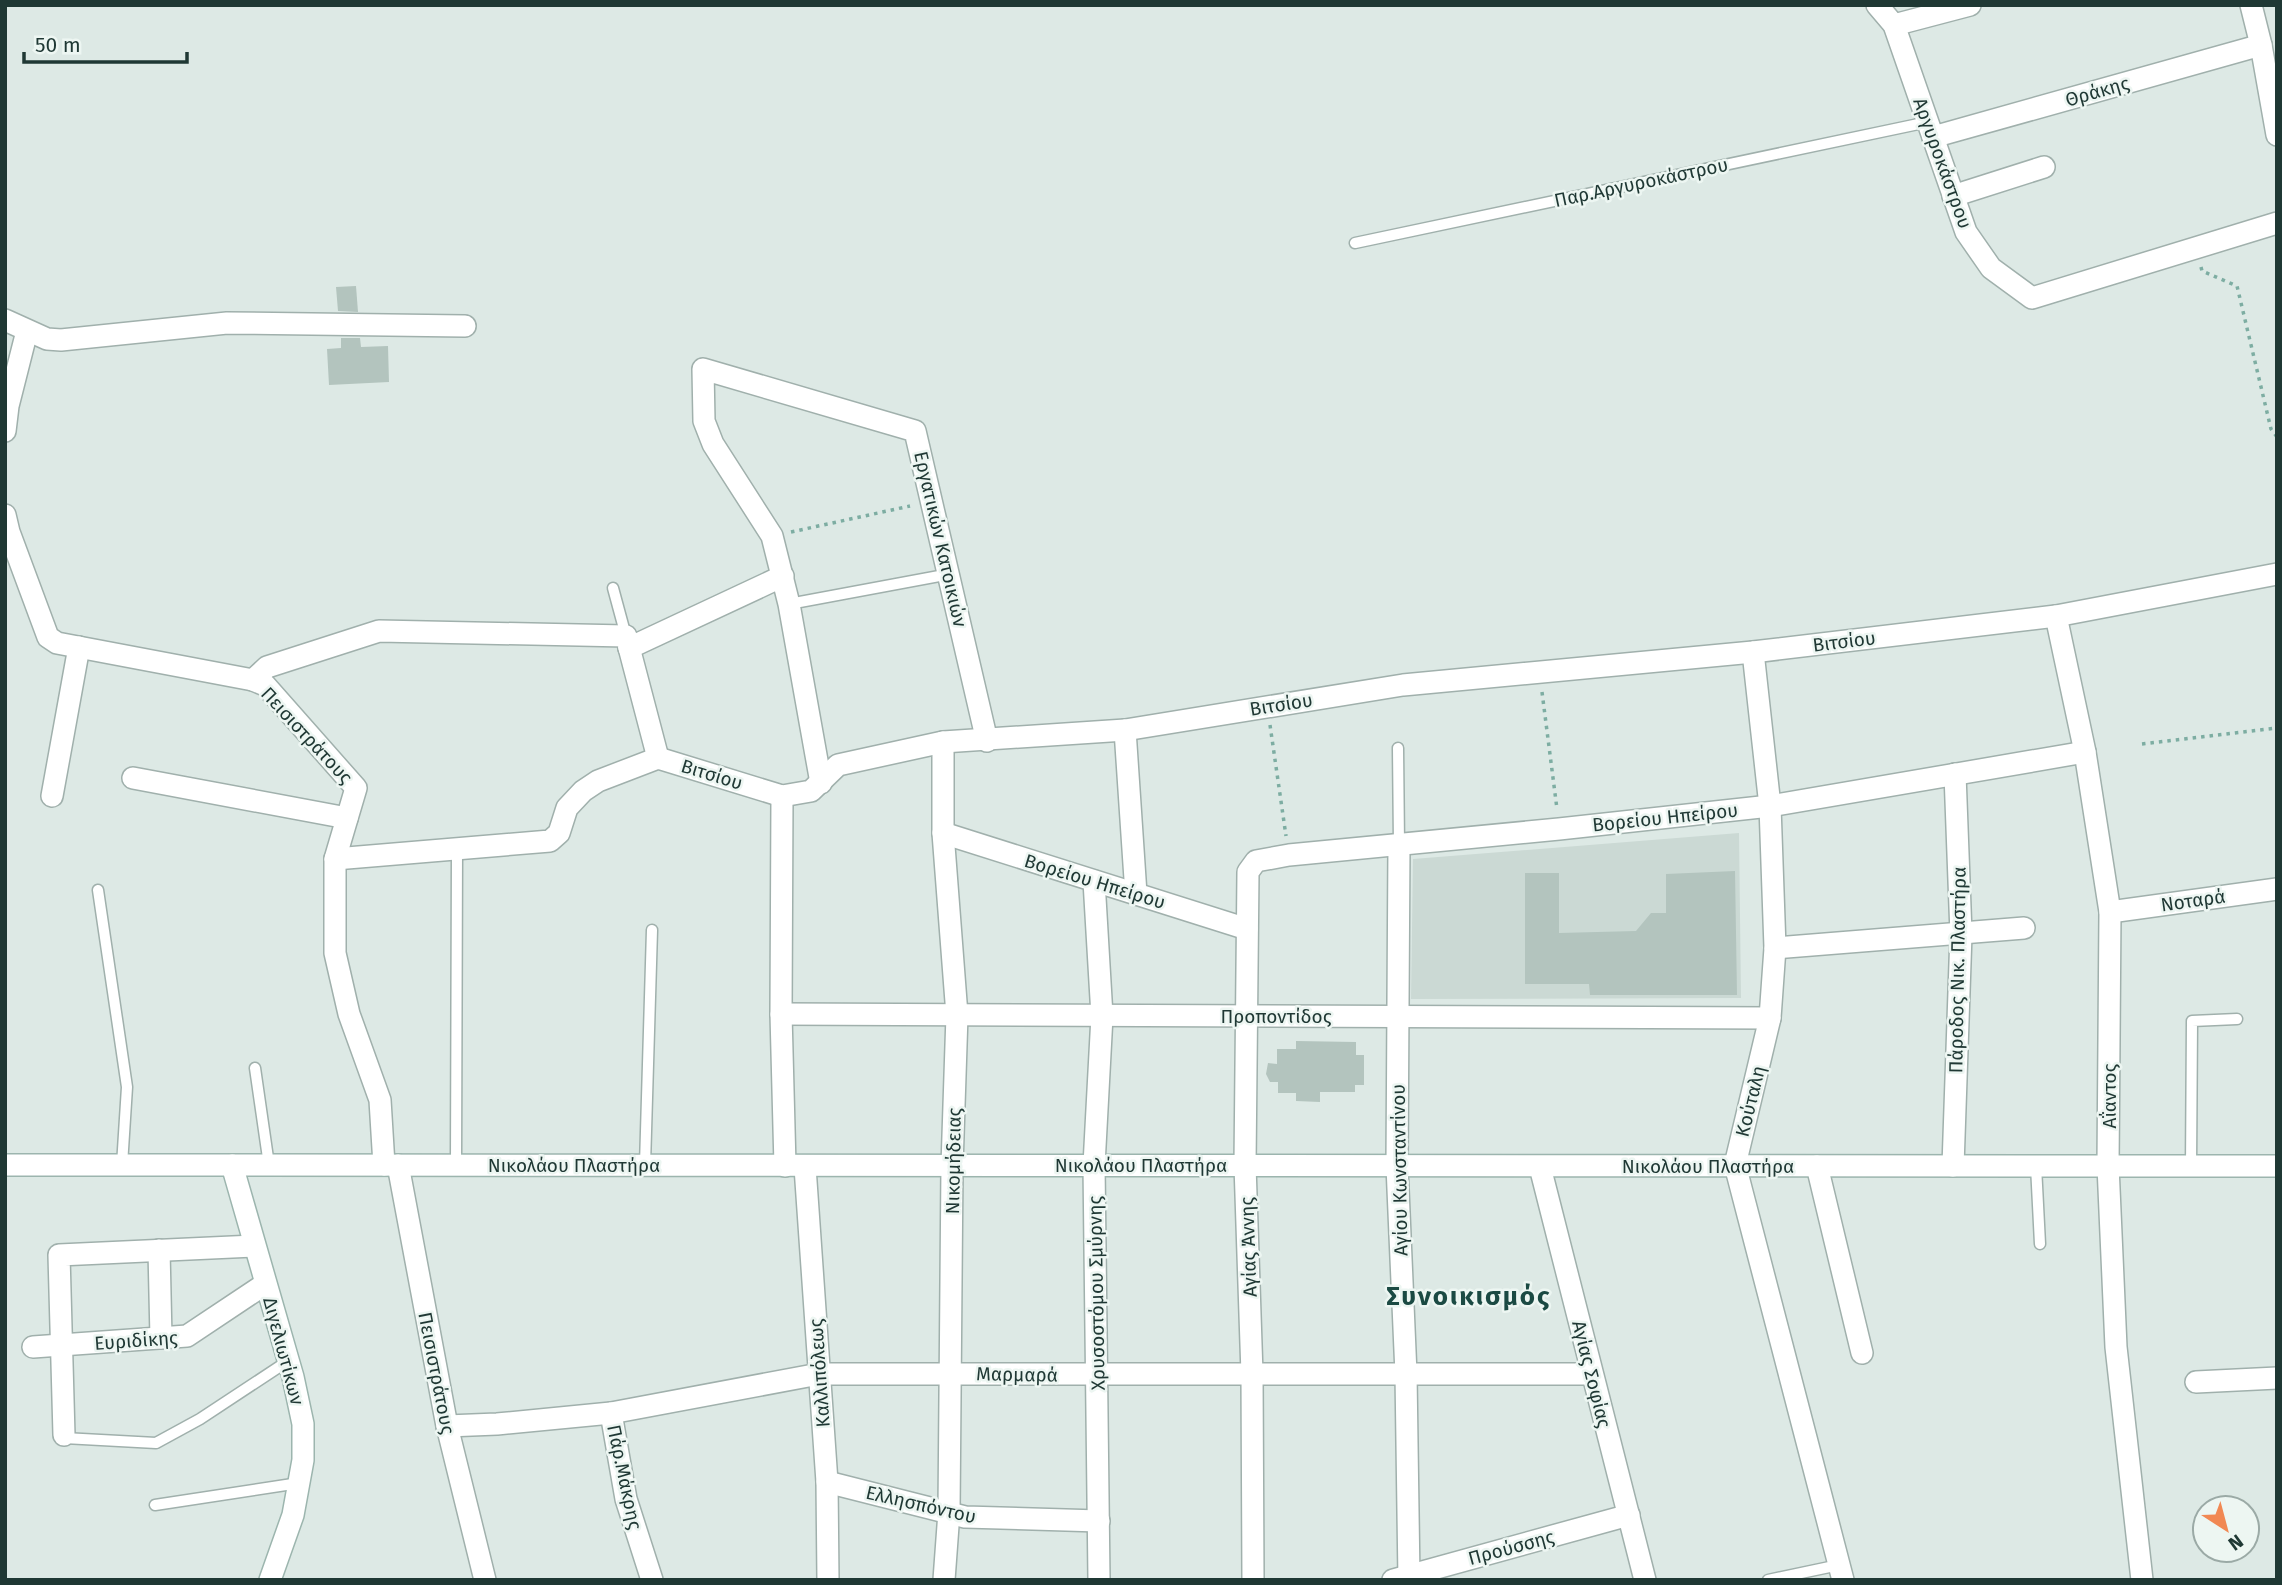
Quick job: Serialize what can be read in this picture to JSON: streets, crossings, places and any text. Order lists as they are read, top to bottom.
{
  "streets": {
    "street": [
      "Θράκης",
      "Αργυροκάστρου",
      "Εργατικών Κατοικιών",
      "Βιτσίου",
      "Πεισιστράτους",
      "Βορείου Ηπείρου",
      "Νοταρά",
      "Πάροδος Νικ. Πλαστήρα",
      "Προποντίδος",
      "Αΐαντος",
      "Κούταλη",
      "Νικομήδειας",
      "Νικολάου Πλαστήρα",
      "Αγίου Κωνσταντίνου",
      "Αγίας Άννης",
      "Χρυσοστόμου Σμύρνης",
      "Ευριδίκης",
      "Διγελιωτίκων",
      "Καλλιπόλεως",
      "Μαρμαρά",
      "Αγίας Σοφίας",
      "Πάρ.Μάκρης",
      "Ελλησπόντου",
      "Προύσσης"
    ],
    "lane": ["Παρ.Αργυροκάστρου"]
  },
  "crossings": [
    ["Θράκης", "Αργυροκάστρου"],
    ["Θράκης", "Παρ.Αργυροκάστρου"],
    ["Αργυροκάστρου", "Παρ.Αργυροκάστρου"],
    ["Εργατικών Κατοικιών", "Βιτσίου"],
    ["Βιτσίου", "Πεισιστράτους"],
    ["Βιτσίου", "Αΐαντος"],
    ["Βιτσίου", "Κούταλη"],
    ["Βιτσίου", "Νικομήδειας"],
    ["Βιτσίου", "Καλλιπόλεως"],
    ["Πεισιστράτους", "Νικολάου Πλαστήρα"],
    ["Πεισιστράτους", "Μαρμαρά"],
    ["Βορείου Ηπείρου", "Πάροδος Νικ. Πλαστήρα"],
    ["Βορείου Ηπείρου", "Αΐαντος"],
    ["Βορείου Ηπείρου", "Κούταλη"],
    ["Βορείου Ηπείρου", "Νικομήδειας"],
    ["Βορείου Ηπείρου", "Αγίου Κωνσταντίνου"],
    ["Βορείου Ηπείρου", "Αγίας Άννης"],
    ["Βορείου Ηπείρου", "Χρυσοστόμου Σμύρνης"],
    ["Νοταρά", "Αΐαντος"],
    ["Πάροδος Νικ. Πλαστήρα", "Νικολάου Πλαστήρα"],
    ["Προποντίδος", "Κούταλη"],
    ["Προποντίδος", "Νικομήδειας"],
    ["Προποντίδος", "Αγίου Κωνσταντίνου"],
    ["Προποντίδος", "Αγίας Άννης"],
    ["Προποντίδος", "Χρυσοστόμου Σμύρνης"],
    ["Προποντίδος", "Καλλιπόλεως"],
    ["Αΐαντος", "Νικολάου Πλαστήρα"],
    ["Κούταλη", "Νικολάου Πλαστήρα"],
    ["Νικομήδειας", "Νικολάου Πλαστήρα"],
    ["Νικομήδειας", "Μαρμαρά"],
    ["Νικομήδειας", "Ελλησπόντου"],
    ["Νικολάου Πλαστήρα", "Αγίου Κωνσταντίνου"],
    ["Νικολάου Πλαστήρα", "Αγίας Άννης"],
    ["Νικολάου Πλαστήρα", "Χρυσοστόμου Σμύρνης"],
    ["Νικολάου Πλαστήρα", "Διγελιωτίκων"],
    ["Νικολάου Πλαστήρα", "Καλλιπόλεως"],
    ["Νικολάου Πλαστήρα", "Αγίας Σοφίας"],
    ["Αγίου Κωνσταντίνου", "Μαρμαρά"],
    ["Αγίου Κωνσταντίνου", "Προύσσης"],
    ["Αγίας Άννης", "Μαρμαρά"],
    ["Χρυσοστόμου Σμύρνης", "Μαρμαρά"],
    ["Χρυσοστόμου Σμύρνης", "Ελλησπόντου"],
    ["Ευριδίκης", "Διγελιωτίκων"],
    ["Καλλιπόλεως", "Μαρμαρά"],
    ["Καλλιπόλεως", "Ελλησπόντου"],
    ["Μαρμαρά", "Αγίας Σοφίας"],
    ["Μαρμαρά", "Πάρ.Μάκρης"],
    ["Αγίας Σοφίας", "Προύσσης"]
  ],
  "districts": ["Συνοικισμός"],
  "scale_bar": "50 m",
  "north": "bottom right"
}
